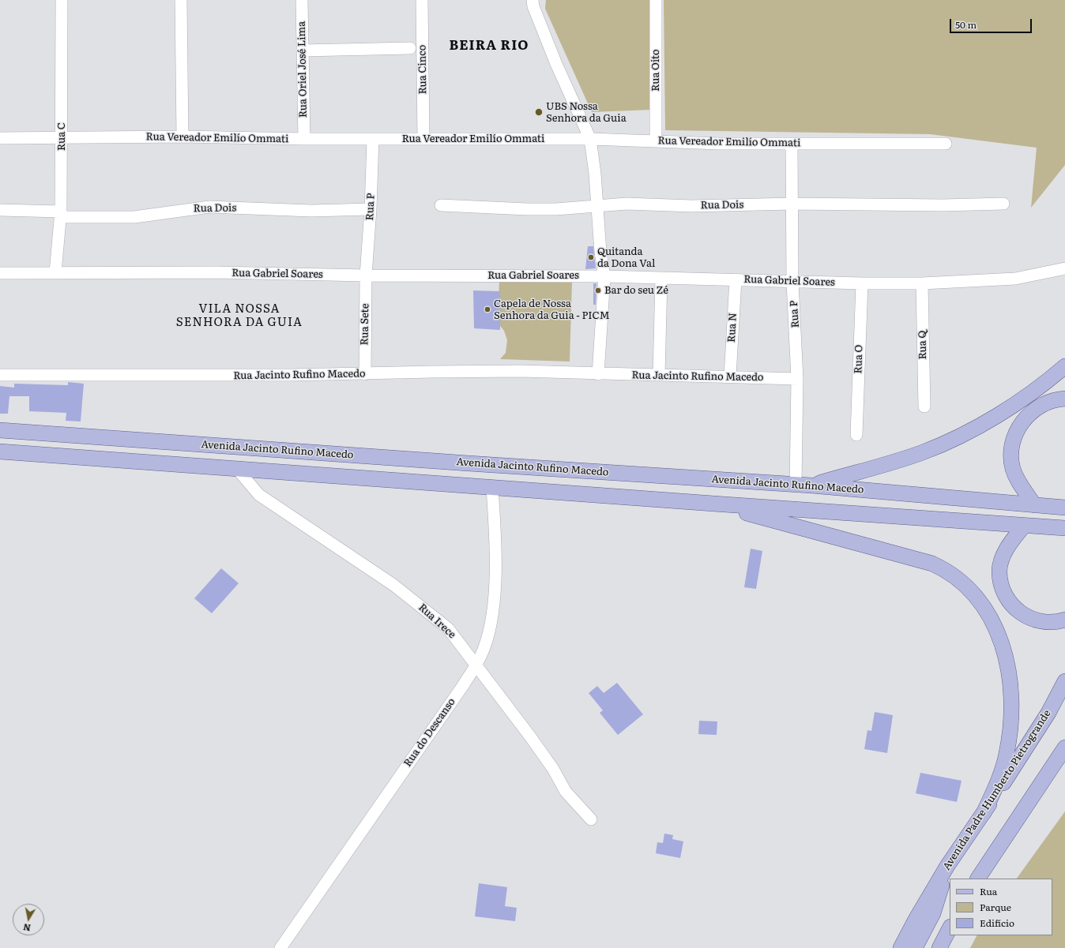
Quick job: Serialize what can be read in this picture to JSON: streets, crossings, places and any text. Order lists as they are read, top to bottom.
{
  "streets": {
    "main road": ["Avenida Jacinto Rufino Macedo", "Avenida Padre Humberto Pietrogrande"],
    "street": [
      "Rua Oriel José Lima",
      "Rua Cinco",
      "Rua Oito",
      "Rua C",
      "Rua Vereador Emilío Ommati",
      "Rua Dois",
      "Rua P",
      "Rua Gabriel Soares",
      "Rua Sete",
      "Rua N",
      "Rua Q",
      "Rua O",
      "Rua Jacinto Rufino Macedo",
      "Rua Irece",
      "Rua do Descanso"
    ]
  },
  "crossings": [
    ["Rua Oriel José Lima", "Rua Vereador Emilío Ommati"],
    ["Rua Cinco", "Rua Vereador Emilío Ommati"],
    ["Rua Oito", "Rua Vereador Emilío Ommati"],
    ["Rua C", "Rua Vereador Emilío Ommati"],
    ["Rua C", "Rua Dois"],
    ["Rua C", "Rua Gabriel Soares"],
    ["Rua Vereador Emilío Ommati", "Rua P"],
    ["Rua Dois", "Rua P"],
    ["Rua P", "Rua Gabriel Soares"],
    ["Rua P", "Rua Sete"],
    ["Rua P", "Rua Jacinto Rufino Macedo"],
    ["Rua P", "Avenida Jacinto Rufino Macedo"],
    ["Rua Gabriel Soares", "Rua Sete"],
    ["Rua Gabriel Soares", "Rua N"],
    ["Rua Gabriel Soares", "Rua Q"],
    ["Rua Gabriel Soares", "Rua O"],
    ["Rua Sete", "Rua Jacinto Rufino Macedo"],
    ["Rua N", "Rua Jacinto Rufino Macedo"],
    ["Rua Irece", "Rua do Descanso"]
  ],
  "districts": ["BEIRA RIO", "VILA NOSSA SENHORA DA GUIA"],
  "places": [
    "UBS Nossa Senhora da Guia",
    "Quitanda da Dona Val",
    "Bar do seu Zé",
    "Capela de Nossa Senhora da Guia - PICM"
  ],
  "legend": ["Rua", "Parque", "Edifício"],
  "scale_bar": "50 m",
  "north": "bottom"
}
